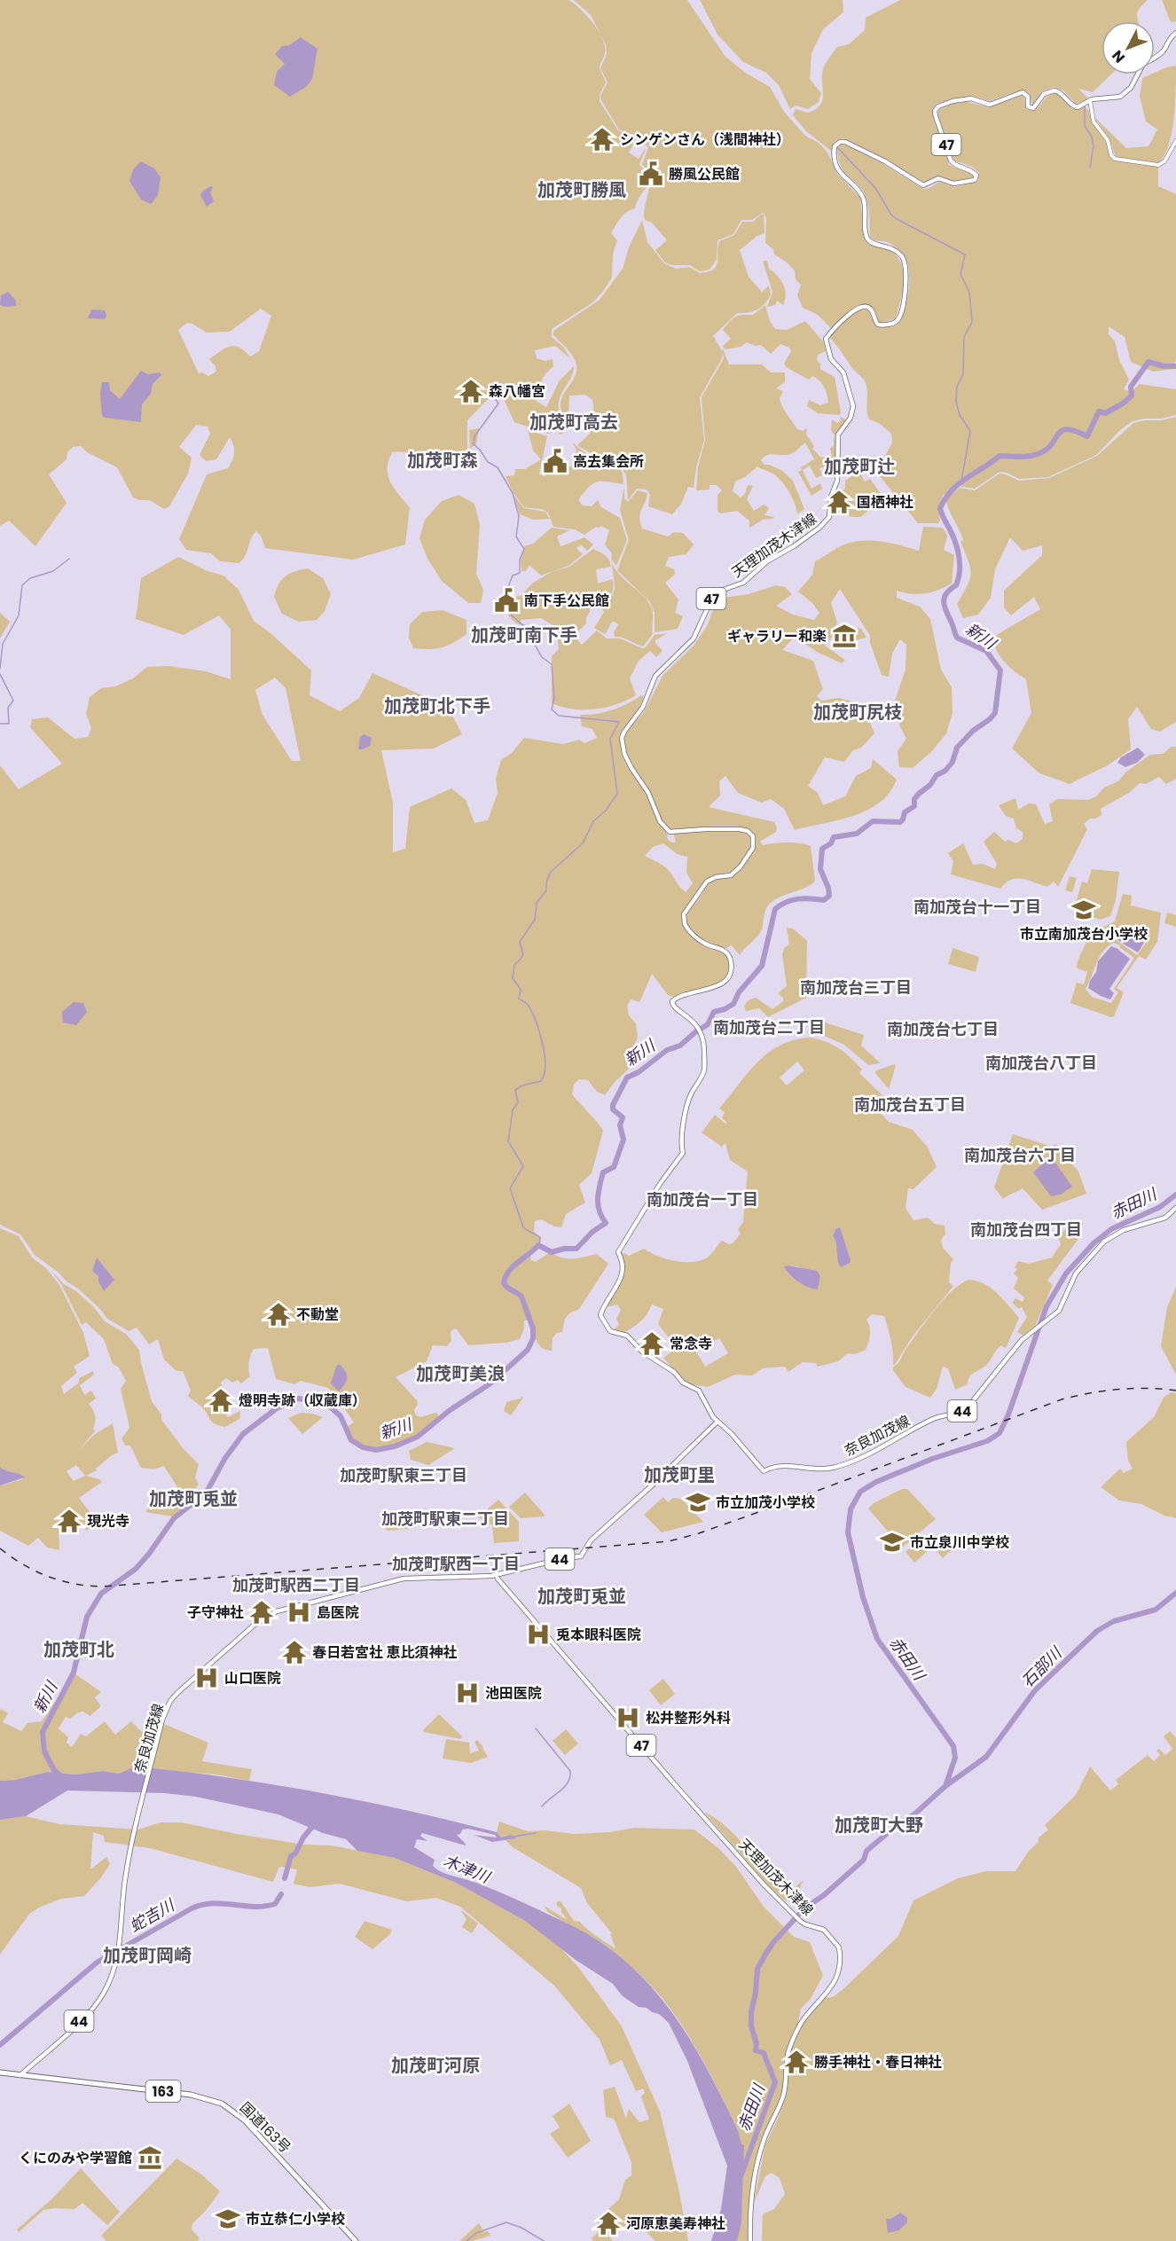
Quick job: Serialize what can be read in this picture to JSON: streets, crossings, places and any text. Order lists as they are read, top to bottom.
{
  "streets": {
    "highway": ["163", "国道163号"],
    "main road": [
      "47",
      "天理加茂木津線",
      "44",
      "奈良加茂線"
    ]
  },
  "crossings": [
    ["天理加茂木津線", "奈良加茂線"],
    ["奈良加茂線", "国道163号"]
  ],
  "districts": [
    "加茂町勝風",
    "加茂町高去",
    "加茂町森",
    "加茂町辻",
    "加茂町南下手",
    "加茂町北下手",
    "加茂町尻枝",
    "南加茂台十一丁目",
    "南加茂台三丁目",
    "南加茂台二丁目",
    "南加茂台七丁目",
    "南加茂台八丁目",
    "南加茂台五丁目",
    "南加茂台六丁目",
    "南加茂台一丁目",
    "南加茂台四丁目",
    "加茂町美浪",
    "加茂町駅東三丁目",
    "加茂町里",
    "加茂町兎並",
    "加茂町駅東二丁目",
    "加茂町駅西一丁目",
    "加茂町駅西二丁目",
    "加茂町兎並",
    "加茂町北",
    "加茂町大野",
    "加茂町岡崎",
    "加茂町河原"
  ],
  "water": [
    "新川",
    "赤田川",
    "石部川",
    "木津川",
    "蛇吉川"
  ],
  "places": {
    "temple": [
      "シンゲンさん（浅間神社）",
      "森八幡宮",
      "国栖神社",
      "不動堂",
      "常念寺",
      "燈明寺跡（収蔵庫）",
      "現光寺",
      "子守神社",
      "春日若宮社 恵比須神社",
      "勝手神社・春日神社",
      "河原恵美寿神社"
    ],
    "public building": ["勝風公民館", "高去集会所", "南下手公民館"],
    "museum": ["ギャラリー和楽", "くにのみや学習館"],
    "school or university": [
      "市立南加茂台小学校",
      "市立加茂小学校",
      "市立泉川中学校",
      "市立恭仁小学校"
    ],
    "hospital": [
      "島医院",
      "兎本眼科医院",
      "山口医院",
      "池田医院",
      "松井整形外科"
    ]
  },
  "north": "bottom left"
}
